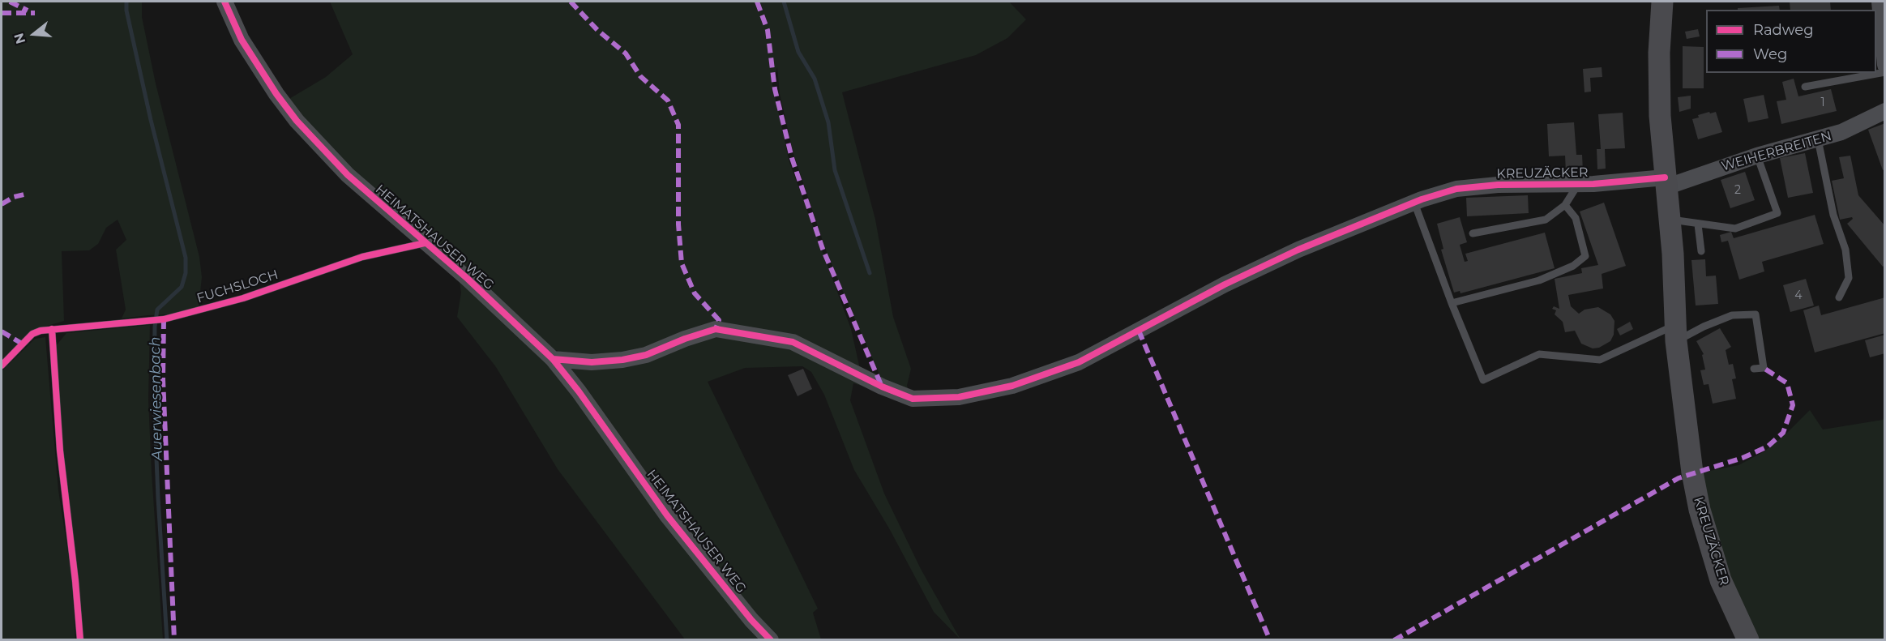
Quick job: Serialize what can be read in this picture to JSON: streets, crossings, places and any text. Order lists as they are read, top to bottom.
{
  "streets": {
    "street": ["WEIHERBREITEN", "KREUZÄCKER", "HEIMATSHAUSER WEG"],
    "lane": ["FUCHSLOCH"]
  },
  "crossings": [
    ["WEIHERBREITEN", "KREUZÄCKER"],
    ["KREUZÄCKER", "HEIMATSHAUSER WEG"],
    ["HEIMATSHAUSER WEG", "FUCHSLOCH"]
  ],
  "water": ["Auerwiesenbach"],
  "house_numbers": ["1", "2", "4"],
  "legend": ["Radweg", "Weg"],
  "north": "left"
}
